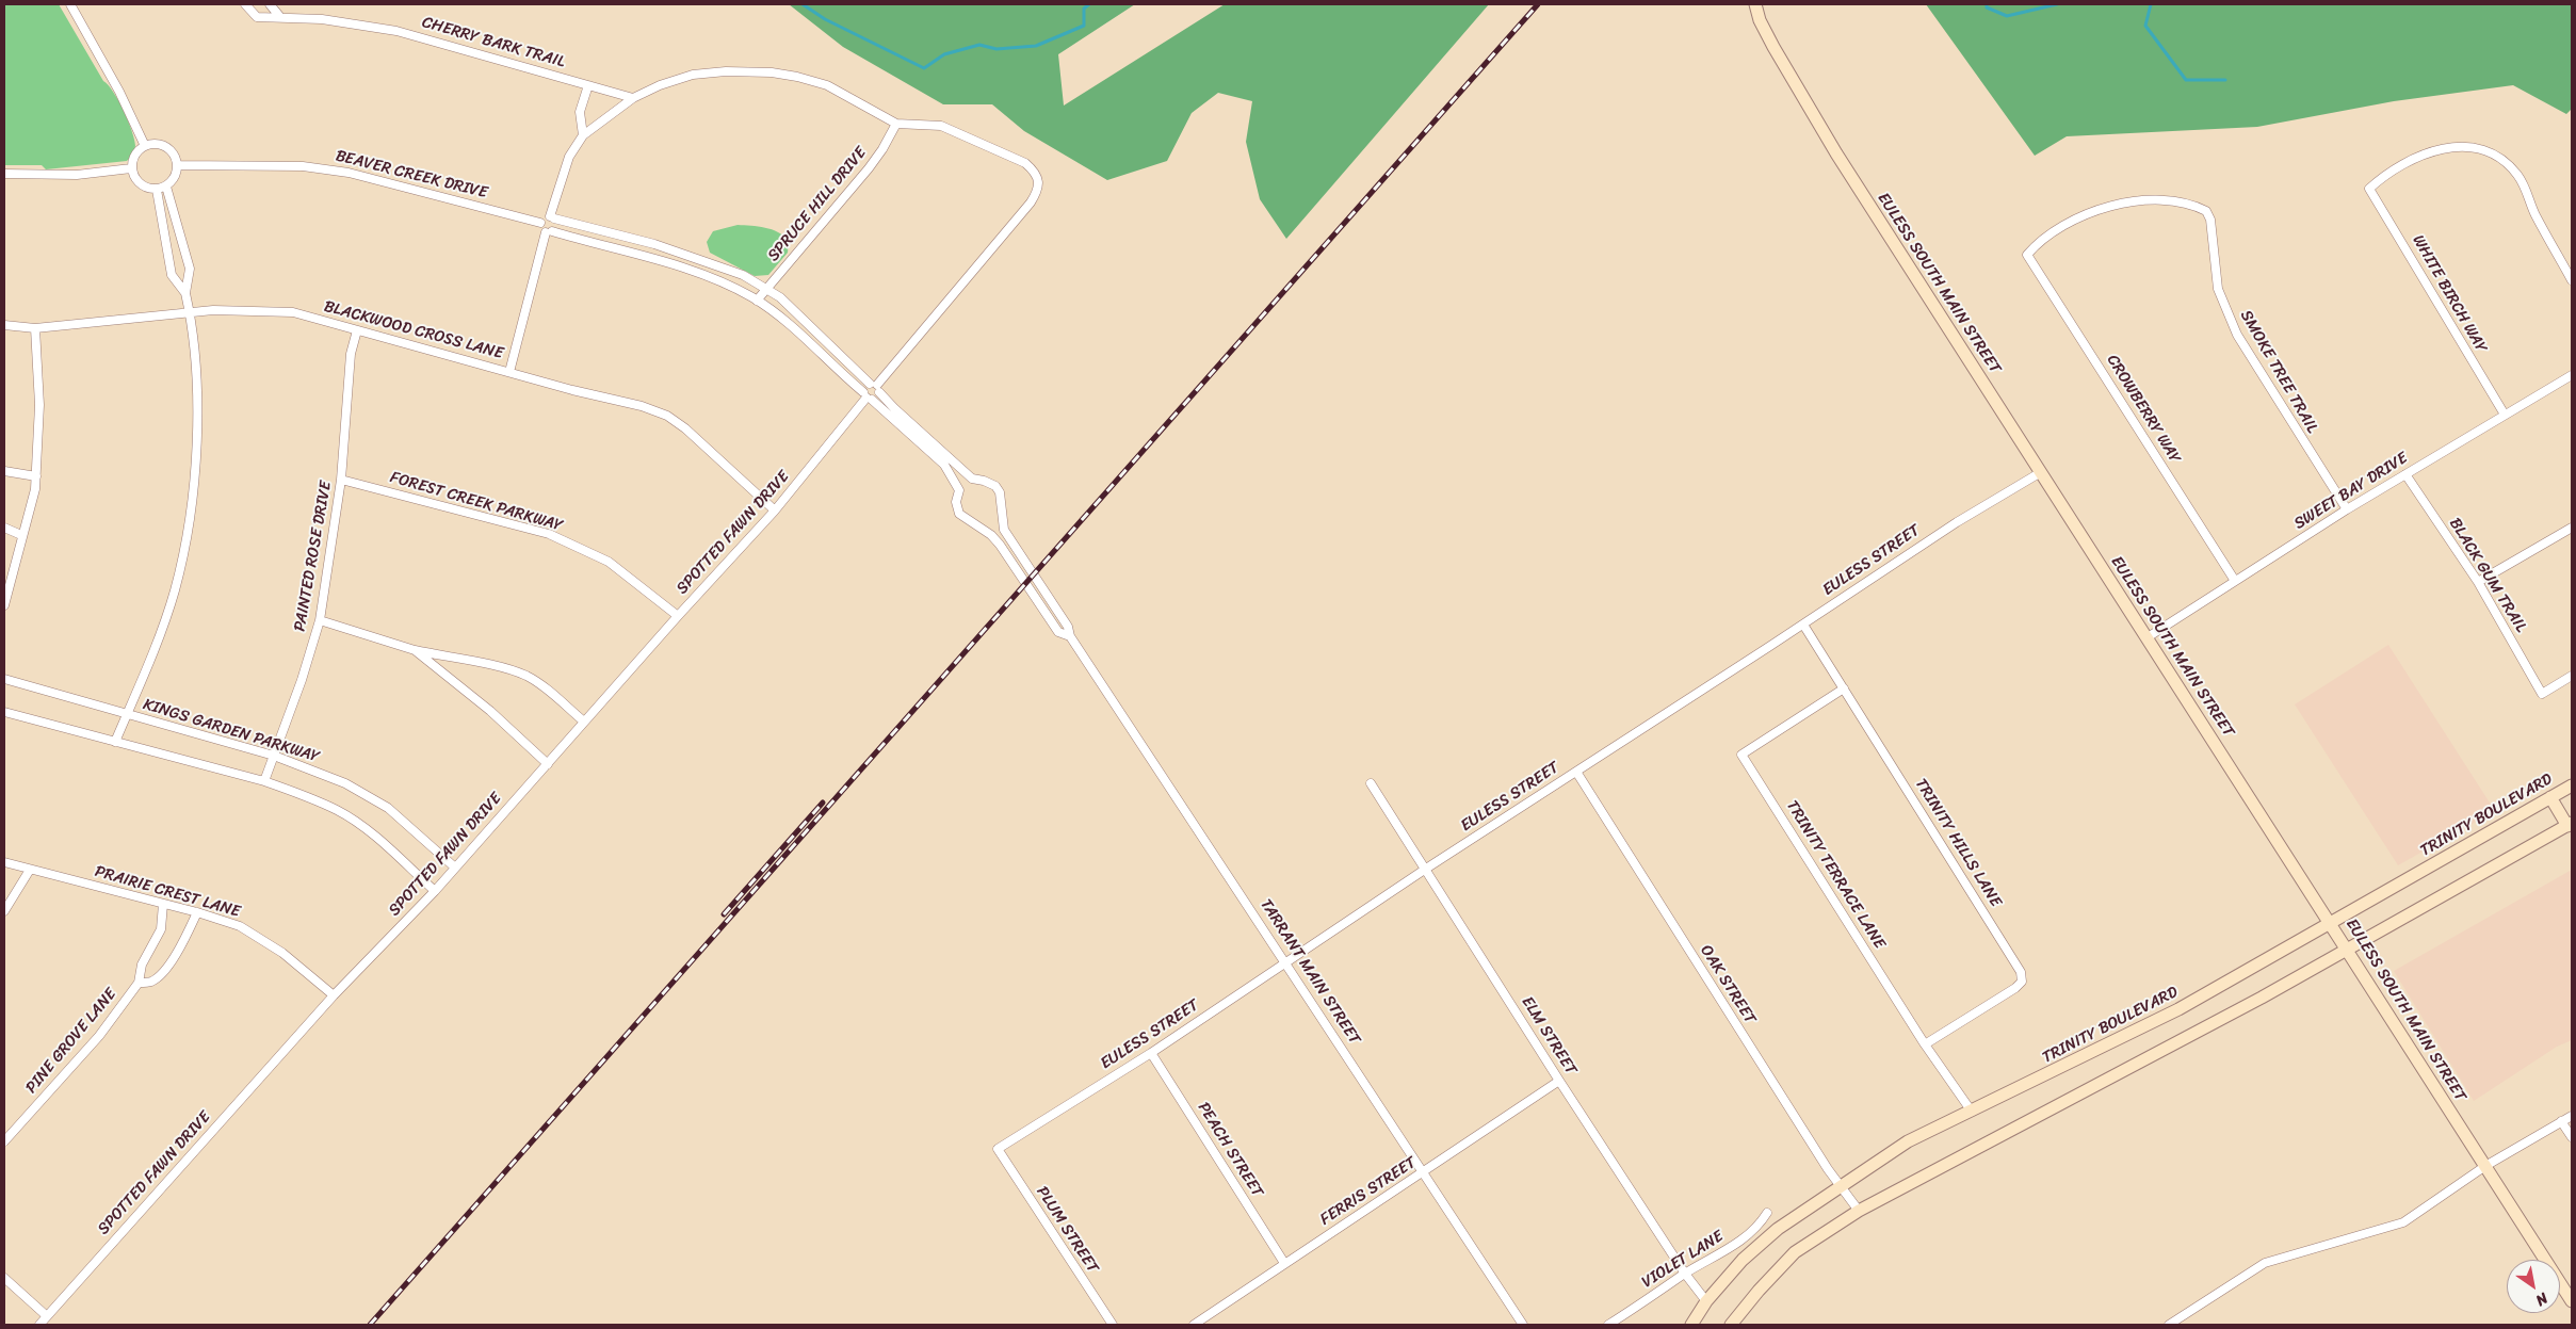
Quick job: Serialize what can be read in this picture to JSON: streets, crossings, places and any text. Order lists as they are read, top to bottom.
{
  "streets": {
    "main road": ["EULESS SOUTH MAIN STREET", "TRINITY BOULEVARD"],
    "street": [
      "CHERRY BARK TRAIL",
      "BEAVER CREEK DRIVE",
      "SPRUCE HILL DRIVE",
      "WHITE BIRCH WAY",
      "BLACKWOOD CROSS LANE",
      "SMOKE TREE TRAIL",
      "CROWBERRY WAY",
      "SWEET BAY DRIVE",
      "FOREST CREEK PARKWAY",
      "SPOTTED FAWN DRIVE",
      "PAINTED ROSE DRIVE",
      "EULESS STREET",
      "BLACK GUM TRAIL",
      "KINGS GARDEN PARKWAY",
      "TRINITY HILLS LANE",
      "TRINITY TERRACE LANE",
      "PRAIRIE CREST LANE",
      "TARRANT MAIN STREET",
      "OAK STREET",
      "ELM STREET",
      "PINE GROVE LANE",
      "PEACH STREET",
      "FERRIS STREET",
      "PLUM STREET",
      "VIOLET LANE"
    ]
  },
  "crossings": [
    ["EULESS SOUTH MAIN STREET", "SWEET BAY DRIVE"],
    ["EULESS SOUTH MAIN STREET", "EULESS STREET"],
    ["EULESS SOUTH MAIN STREET", "TRINITY BOULEVARD"],
    ["WHITE BIRCH WAY", "SWEET BAY DRIVE"],
    ["BLACKWOOD CROSS LANE", "SPOTTED FAWN DRIVE"],
    ["BLACKWOOD CROSS LANE", "PAINTED ROSE DRIVE"],
    ["SMOKE TREE TRAIL", "CROWBERRY WAY"],
    ["SMOKE TREE TRAIL", "SWEET BAY DRIVE"],
    ["CROWBERRY WAY", "SWEET BAY DRIVE"],
    ["SWEET BAY DRIVE", "BLACK GUM TRAIL"],
    ["FOREST CREEK PARKWAY", "SPOTTED FAWN DRIVE"],
    ["FOREST CREEK PARKWAY", "PAINTED ROSE DRIVE"],
    ["SPOTTED FAWN DRIVE", "KINGS GARDEN PARKWAY"],
    ["SPOTTED FAWN DRIVE", "PRAIRIE CREST LANE"],
    ["PAINTED ROSE DRIVE", "KINGS GARDEN PARKWAY"],
    ["EULESS STREET", "TRINITY HILLS LANE"],
    ["EULESS STREET", "TARRANT MAIN STREET"],
    ["EULESS STREET", "OAK STREET"],
    ["EULESS STREET", "ELM STREET"],
    ["EULESS STREET", "PEACH STREET"],
    ["EULESS STREET", "PLUM STREET"],
    ["TRINITY BOULEVARD", "TRINITY TERRACE LANE"],
    ["TRINITY BOULEVARD", "OAK STREET"],
    ["TRINITY BOULEVARD", "ELM STREET"],
    ["TRINITY HILLS LANE", "TRINITY TERRACE LANE"],
    ["PRAIRIE CREST LANE", "PINE GROVE LANE"],
    ["TARRANT MAIN STREET", "FERRIS STREET"],
    ["ELM STREET", "FERRIS STREET"],
    ["ELM STREET", "VIOLET LANE"],
    ["PEACH STREET", "FERRIS STREET"]
  ],
  "north": "bottom right"
}
